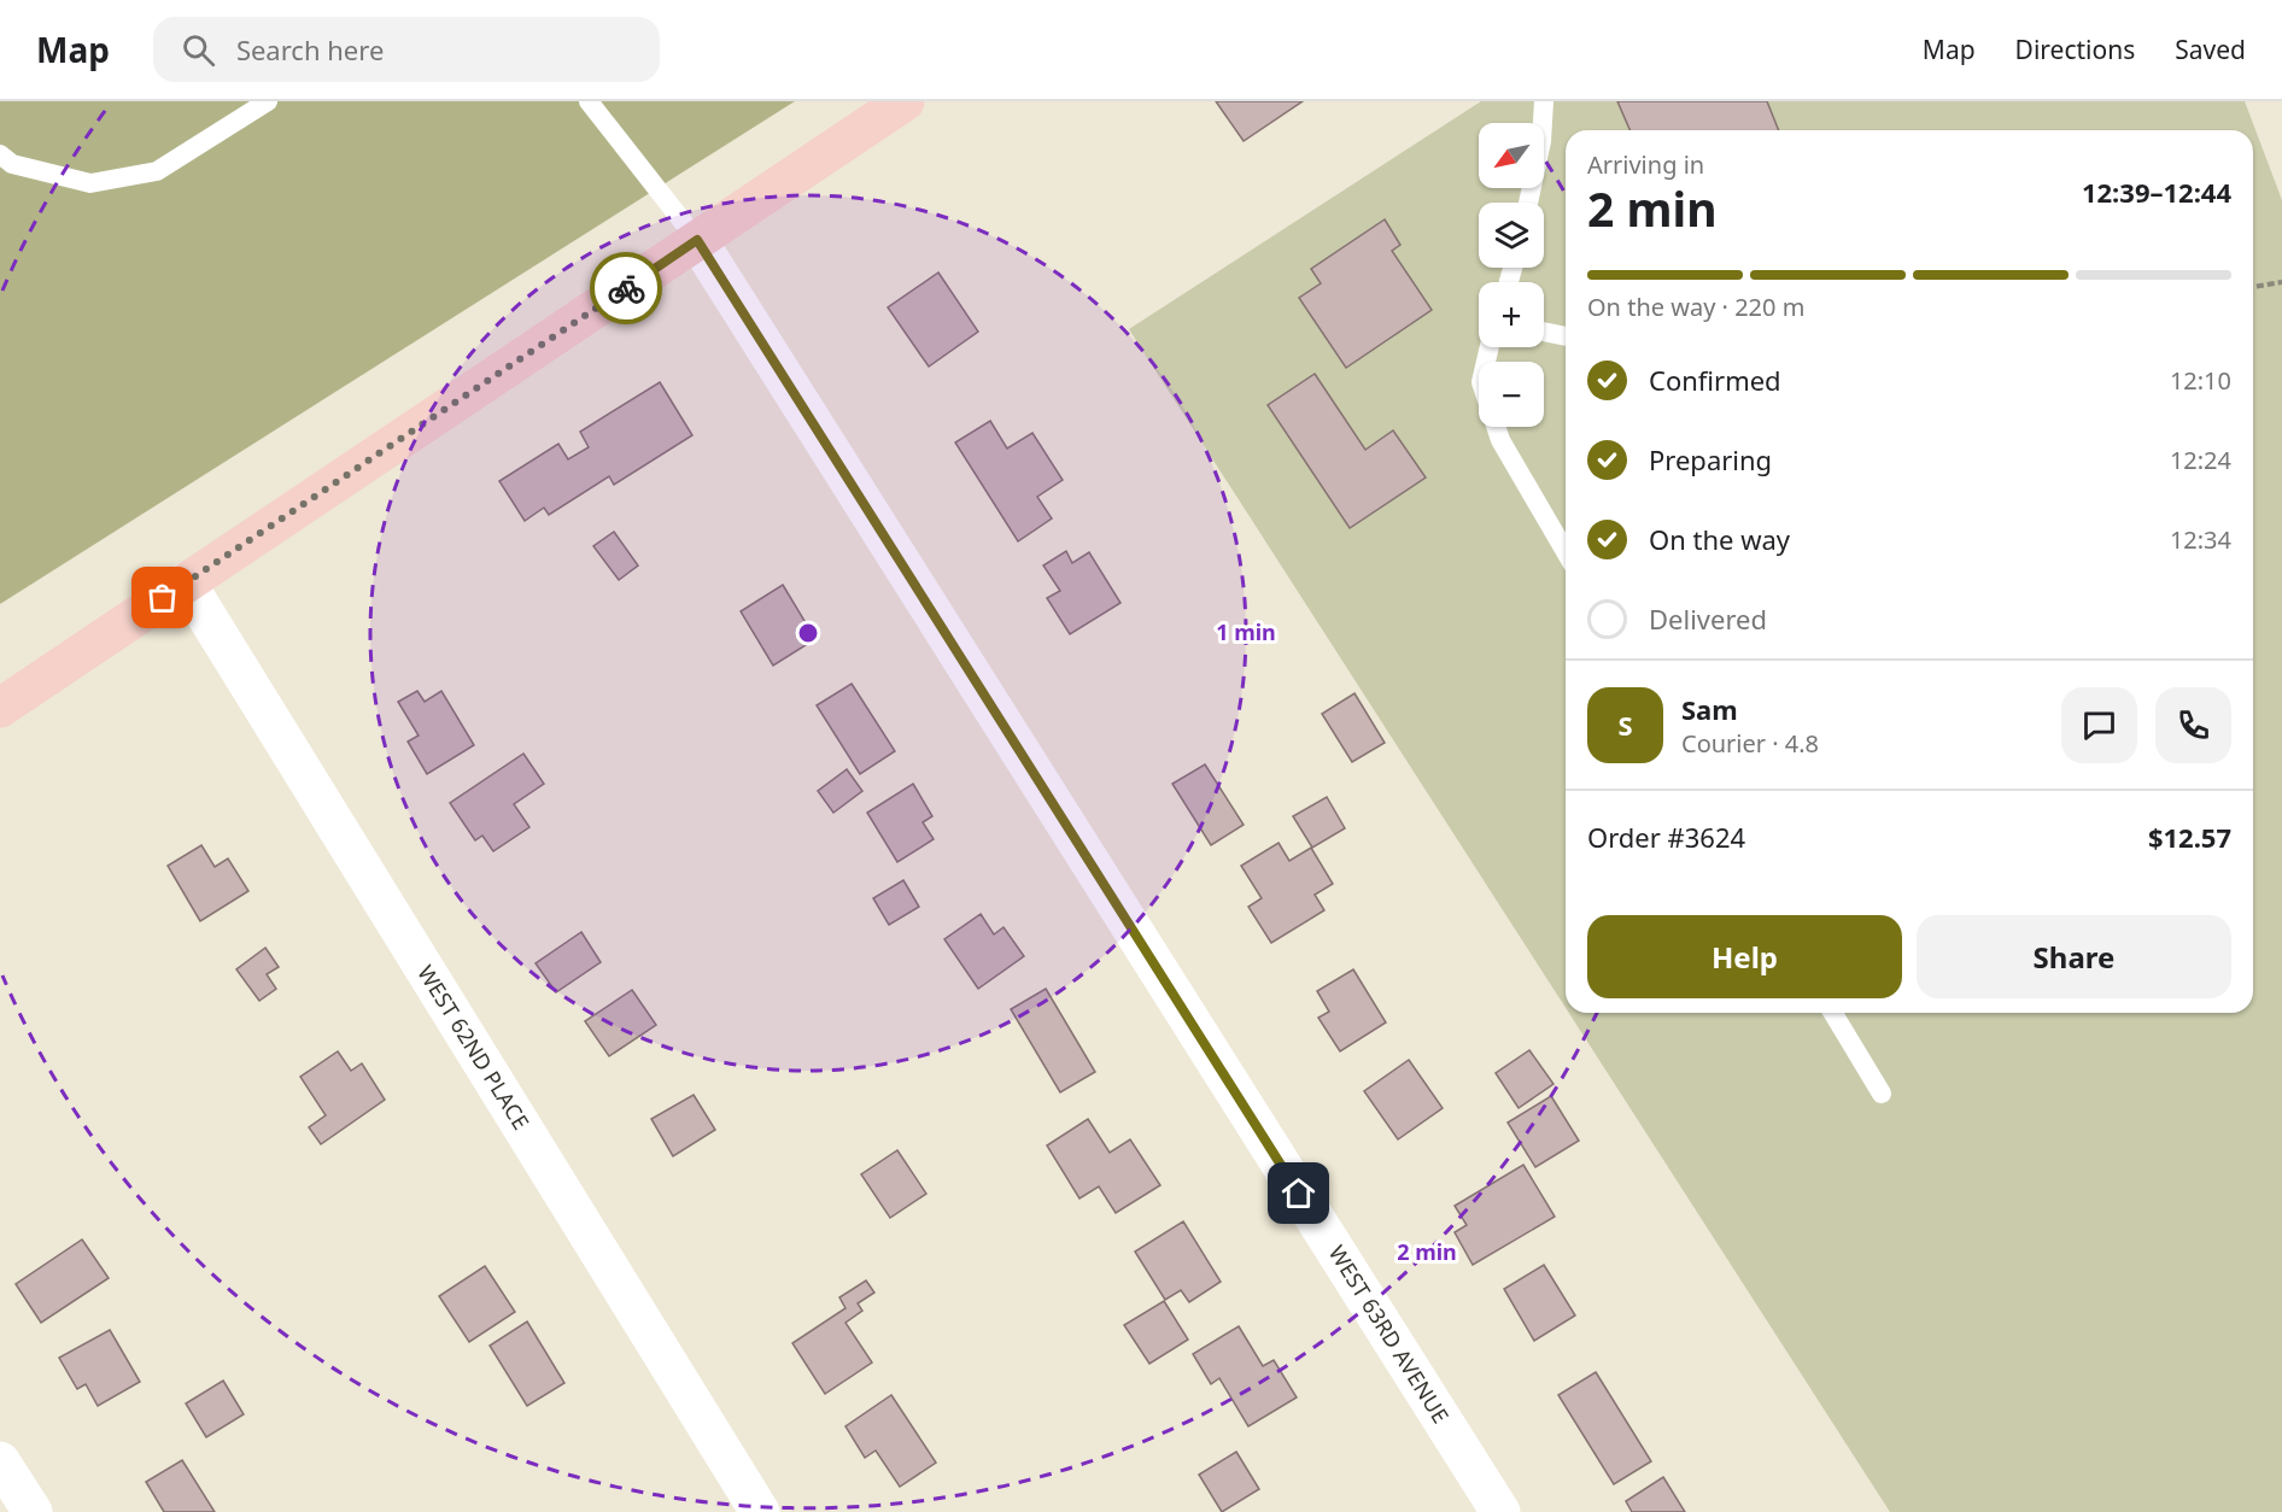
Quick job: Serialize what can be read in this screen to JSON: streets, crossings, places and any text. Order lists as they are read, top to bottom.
{
  "streets": {
    "street": ["WEST 62ND PLACE", "WEST 63RD AVENUE"]
  },
  "north": "bottom left",
  "page": {
    "header": "Map",
    "search": "Search here",
    "nav": ["Map", "Directions", "Saved"],
    "map_buttons": ["+", "−"],
    "heading": ["2 min", "Arriving in", "12:39–12:44"],
    "panel": [
      "Sam",
      "Courier · 4.8",
      "Order #3624",
      "$12.57"
    ],
    "bar": "On the way · 220 m",
    "list": [
      ["Confirmed", "12:10"],
      ["Preparing", "12:24"],
      ["On the way", "12:34"],
      "Delivered"
    ],
    "round": "S",
    "buttons": ["Help", "Share"]
  },
  "rings": ["1 min", "2 min"]
}
